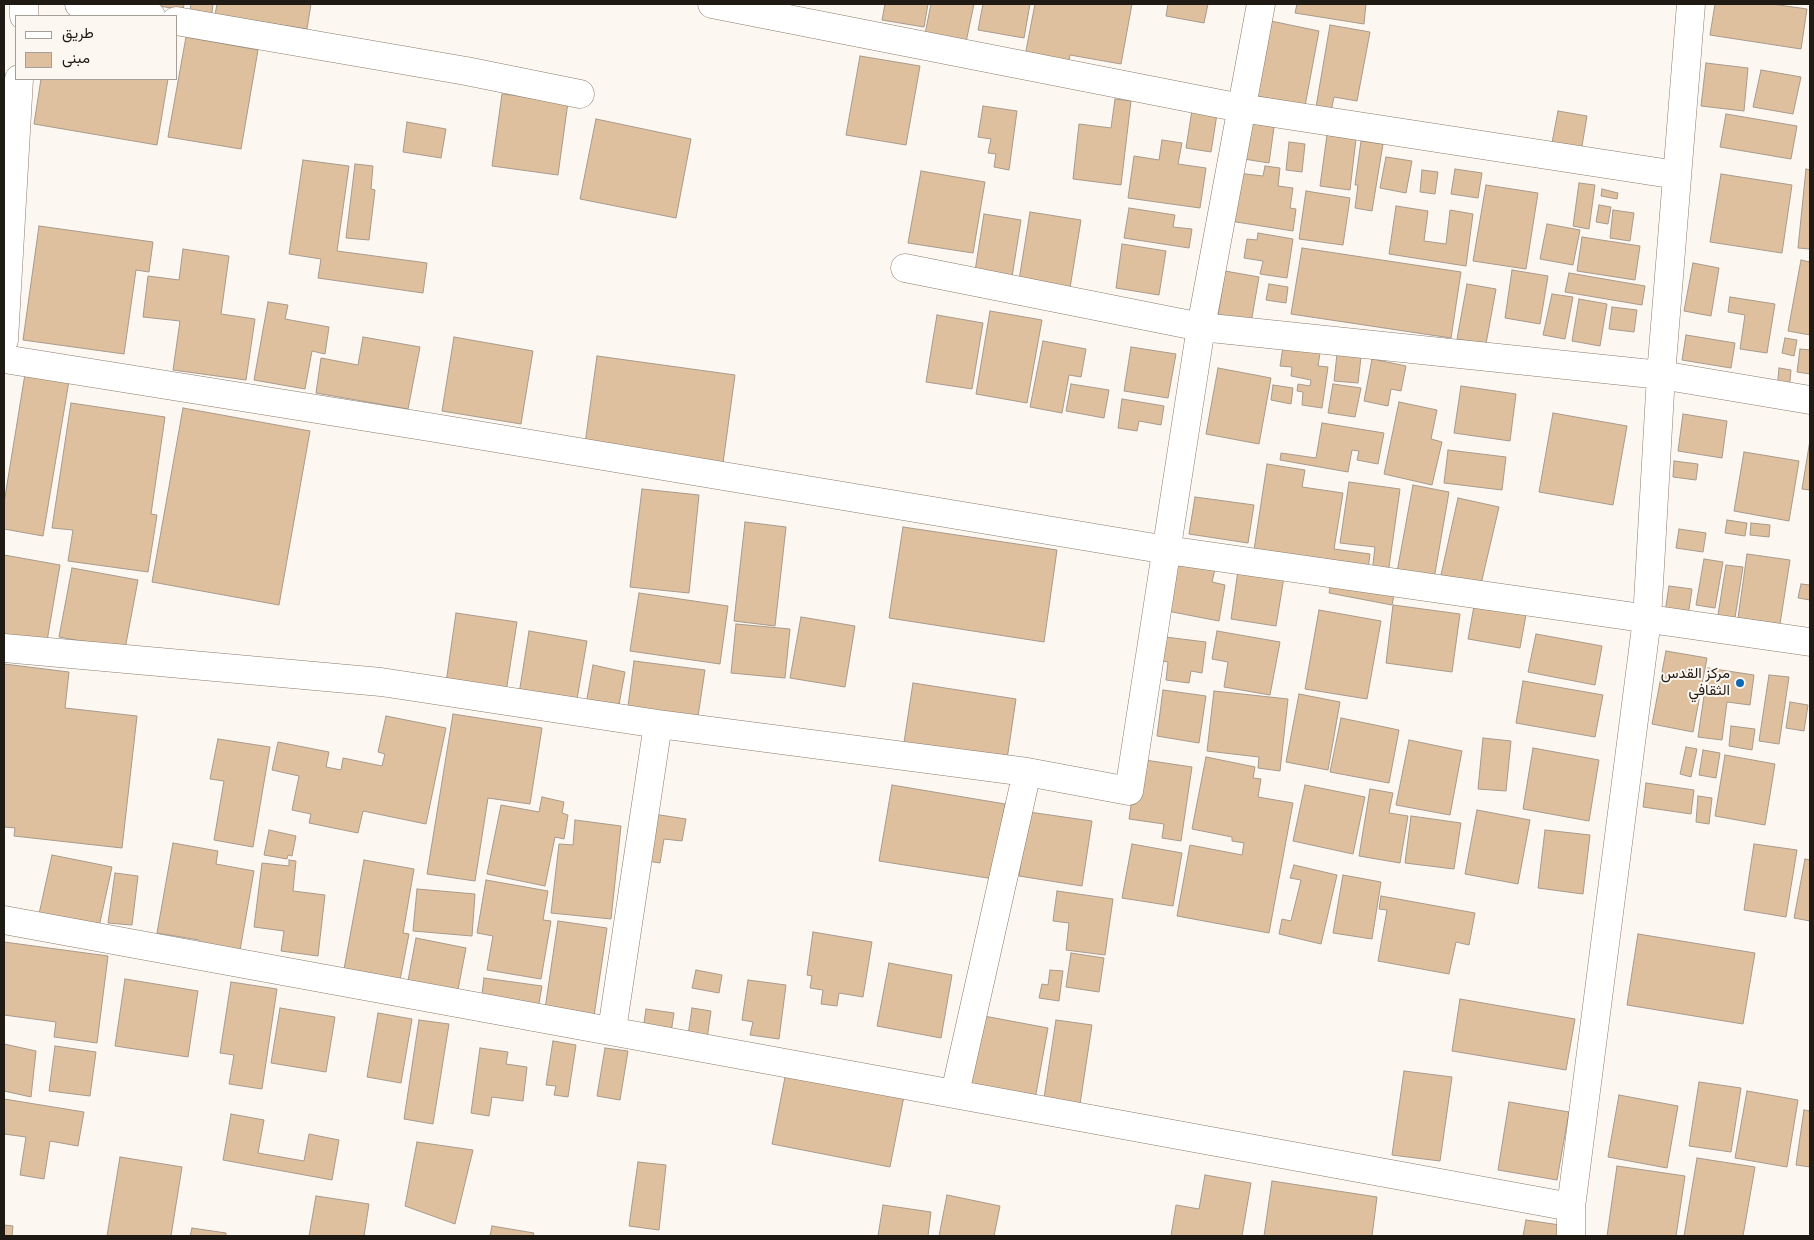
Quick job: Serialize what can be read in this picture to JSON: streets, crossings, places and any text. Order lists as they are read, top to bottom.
{
  "places": ["مركز القدس الثقافي"],
  "legend": ["طريق", "مبنى"]
}
